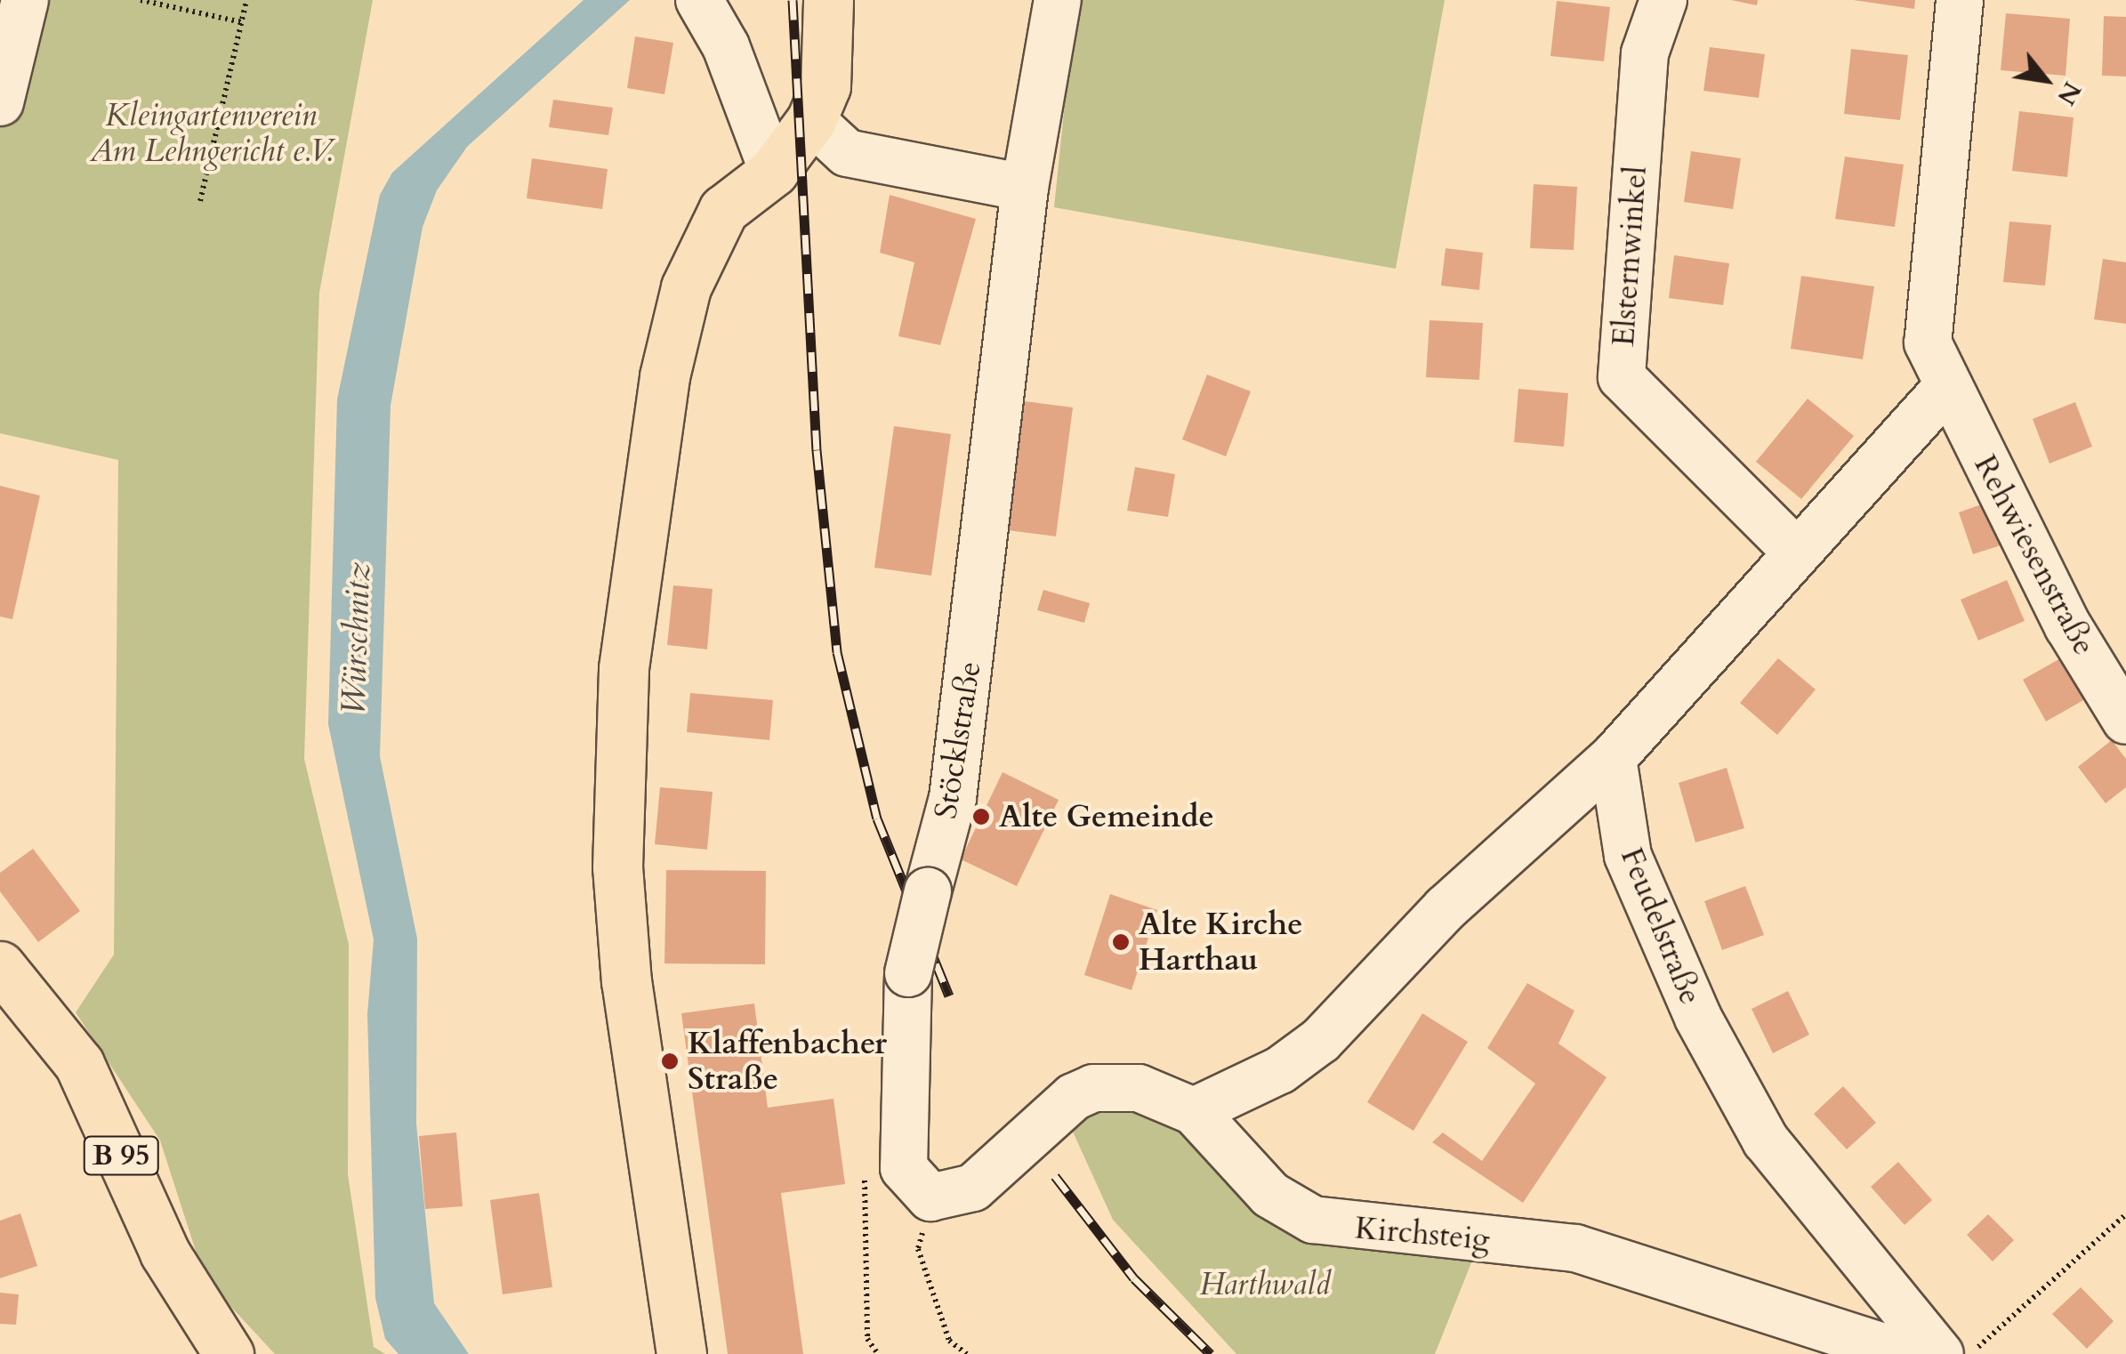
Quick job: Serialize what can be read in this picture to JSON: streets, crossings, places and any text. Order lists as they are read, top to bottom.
{
  "streets": {
    "main road": ["B 95"],
    "street": [
      "Elsternwinkel",
      "Rehwiesenstraße",
      "Stöcklstraße",
      "Feudelstraße",
      "Kirchsteig"
    ]
  },
  "crossings": [
    ["Stöcklstraße", "Kirchsteig"]
  ],
  "water": ["Würschnitz"],
  "parks": ["Kleingartenverein Am Lehngericht e.V.", "Harthwald"],
  "places": ["Alte Gemeinde", "Alte Kirche Harthau", "Klaffenbacher Straße"],
  "north": "bottom right"
}
